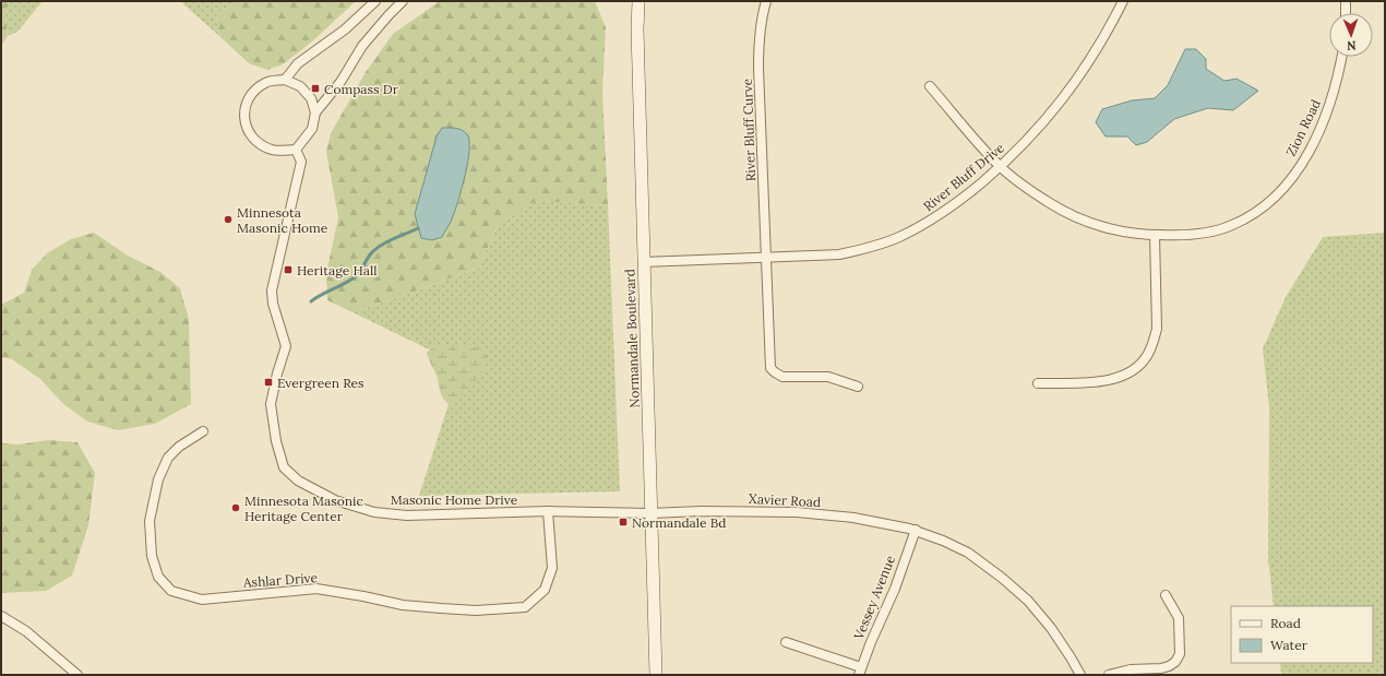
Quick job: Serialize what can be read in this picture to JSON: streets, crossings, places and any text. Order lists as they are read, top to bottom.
{
  "streets": {
    "street": [
      "Zion Road",
      "River Bluff Curve",
      "River Bluff Drive",
      "Normandale Boulevard",
      "Masonic Home Drive",
      "Xavier Road",
      "Ashlar Drive",
      "Vessey Avenue"
    ]
  },
  "crossings": [
    ["Zion Road", "River Bluff Drive"],
    ["River Bluff Curve", "River Bluff Drive"],
    ["River Bluff Drive", "Normandale Boulevard"],
    ["Normandale Boulevard", "Masonic Home Drive"],
    ["Normandale Boulevard", "Xavier Road"],
    ["Masonic Home Drive", "Xavier Road"],
    ["Masonic Home Drive", "Ashlar Drive"],
    ["Xavier Road", "Vessey Avenue"]
  ],
  "places": {
    "transit": [
      "Compass Dr",
      "Heritage Hall",
      "Evergreen Res",
      "Normandale Bd"
    ],
    "other": ["Minnesota Masonic Home", "Minnesota Masonic Heritage Center"]
  },
  "legend": ["Road", "Water"],
  "north": "bottom"
}
